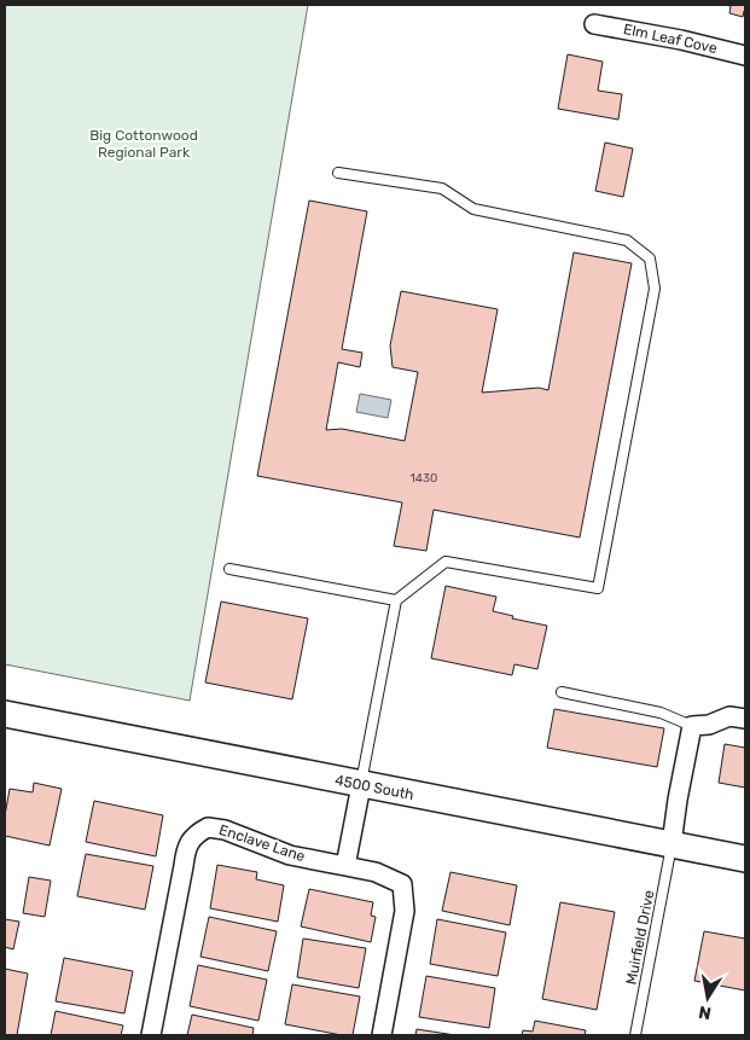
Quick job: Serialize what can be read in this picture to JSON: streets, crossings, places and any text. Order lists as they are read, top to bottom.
{
  "streets": {
    "main road": ["4500 South"],
    "street": ["Elm Leaf Cove", "Enclave Lane"],
    "lane": ["Muirfield Drive"]
  },
  "crossings": [
    ["4500 South", "Muirfield Drive"]
  ],
  "parks": ["Big Cottonwood Regional Park"],
  "house_numbers": ["1430"],
  "north": "bottom"
}
